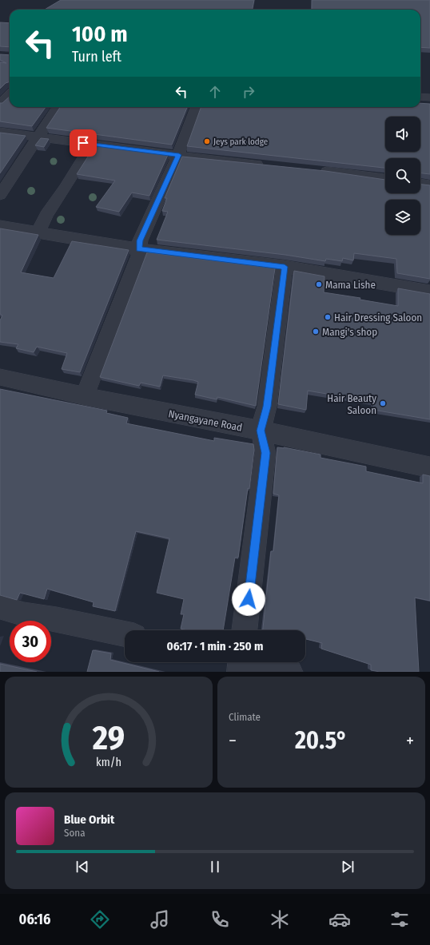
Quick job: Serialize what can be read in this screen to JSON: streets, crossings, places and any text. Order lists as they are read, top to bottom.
{
  "streets": {
    "street": ["Nyangayane Road"]
  },
  "places": [
    "Jeys park lodge",
    "Mama Lishe",
    "Hair Dressing Saloon",
    "Mangi's shop",
    "Hair Beauty Saloon"
  ],
  "page": {
    "turn": ["100 m", "Turn left"],
    "limit": "30",
    "trip": "06:17 · 1 min · 250 m",
    "tile": "Climate",
    "heat": ["−", "20.5°", "+"],
    "song": ["Blue Orbit", "Sona"],
    "tabs": "06:16",
    "gauge": ["29", "km/h"]
  }
}
